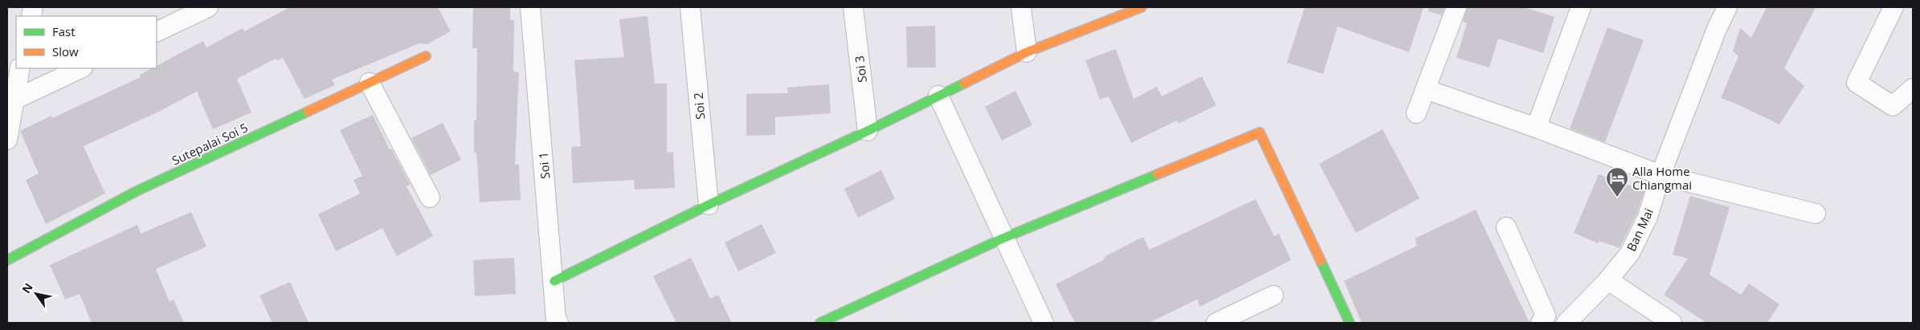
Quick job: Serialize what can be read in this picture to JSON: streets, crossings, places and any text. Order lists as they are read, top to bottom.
{
  "streets": {
    "street": [
      "Soi 3",
      "Soi 2",
      "Sutepalai Soi 5",
      "Soi 1",
      "Ban Mai"
    ]
  },
  "places": {
    "hotel": ["Alla Home Chiangmai"]
  },
  "legend": ["Fast", "Slow"],
  "north": "top left"
}
